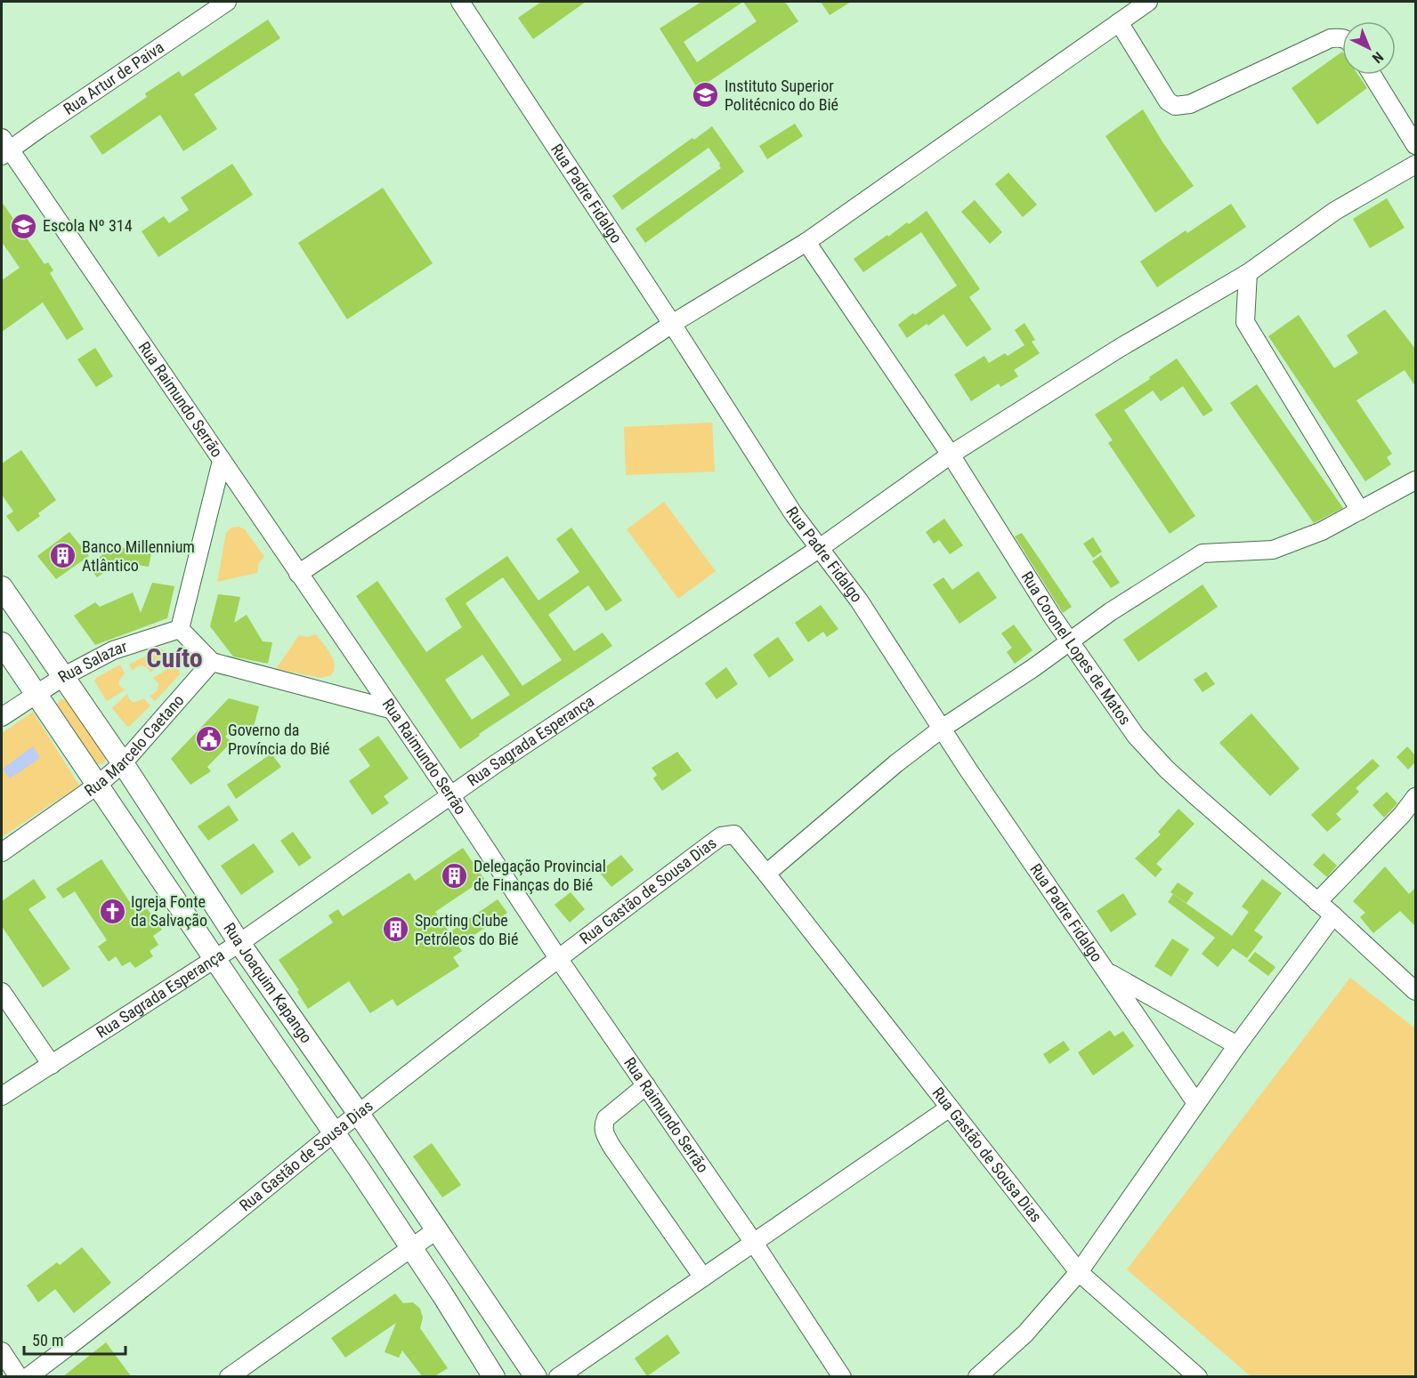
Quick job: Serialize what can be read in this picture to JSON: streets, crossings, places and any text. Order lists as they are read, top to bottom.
{
  "streets": {
    "main road": ["Rua Joaquim Kapango"],
    "street": [
      "Rua Artur de Paiva",
      "Rua Padre Fidalgo",
      "Rua Raimundo Serrão",
      "Rua Coronel Lopes de Matos",
      "Rua Salazar",
      "Rua Sagrada Esperança",
      "Rua Marcelo Caetano",
      "Rua Gastão de Sousa Dias"
    ]
  },
  "crossings": [
    ["Rua Artur de Paiva", "Rua Raimundo Serrão"],
    ["Rua Padre Fidalgo", "Rua Sagrada Esperança"],
    ["Rua Raimundo Serrão", "Rua Sagrada Esperança"],
    ["Rua Raimundo Serrão", "Rua Gastão de Sousa Dias"],
    ["Rua Coronel Lopes de Matos", "Rua Sagrada Esperança"],
    ["Rua Salazar", "Rua Joaquim Kapango"],
    ["Rua Sagrada Esperança", "Rua Joaquim Kapango"],
    ["Rua Marcelo Caetano", "Rua Joaquim Kapango"],
    ["Rua Gastão de Sousa Dias", "Rua Joaquim Kapango"]
  ],
  "districts": ["Cuíto"],
  "places": {
    "school or university": ["Instituto Superior Politécnico do Bié", "Escola Nº 314"],
    "building": ["Banco Millennium Atlântico", "Delegação Provincial de Finanças do Bié", "Sporting Clube Petróleos do Bié"],
    "public building": ["Governo da Província do Bié"],
    "church": ["Igreja Fonte da Salvação"]
  },
  "scale_bar": "50 m",
  "north": "bottom right"
}
